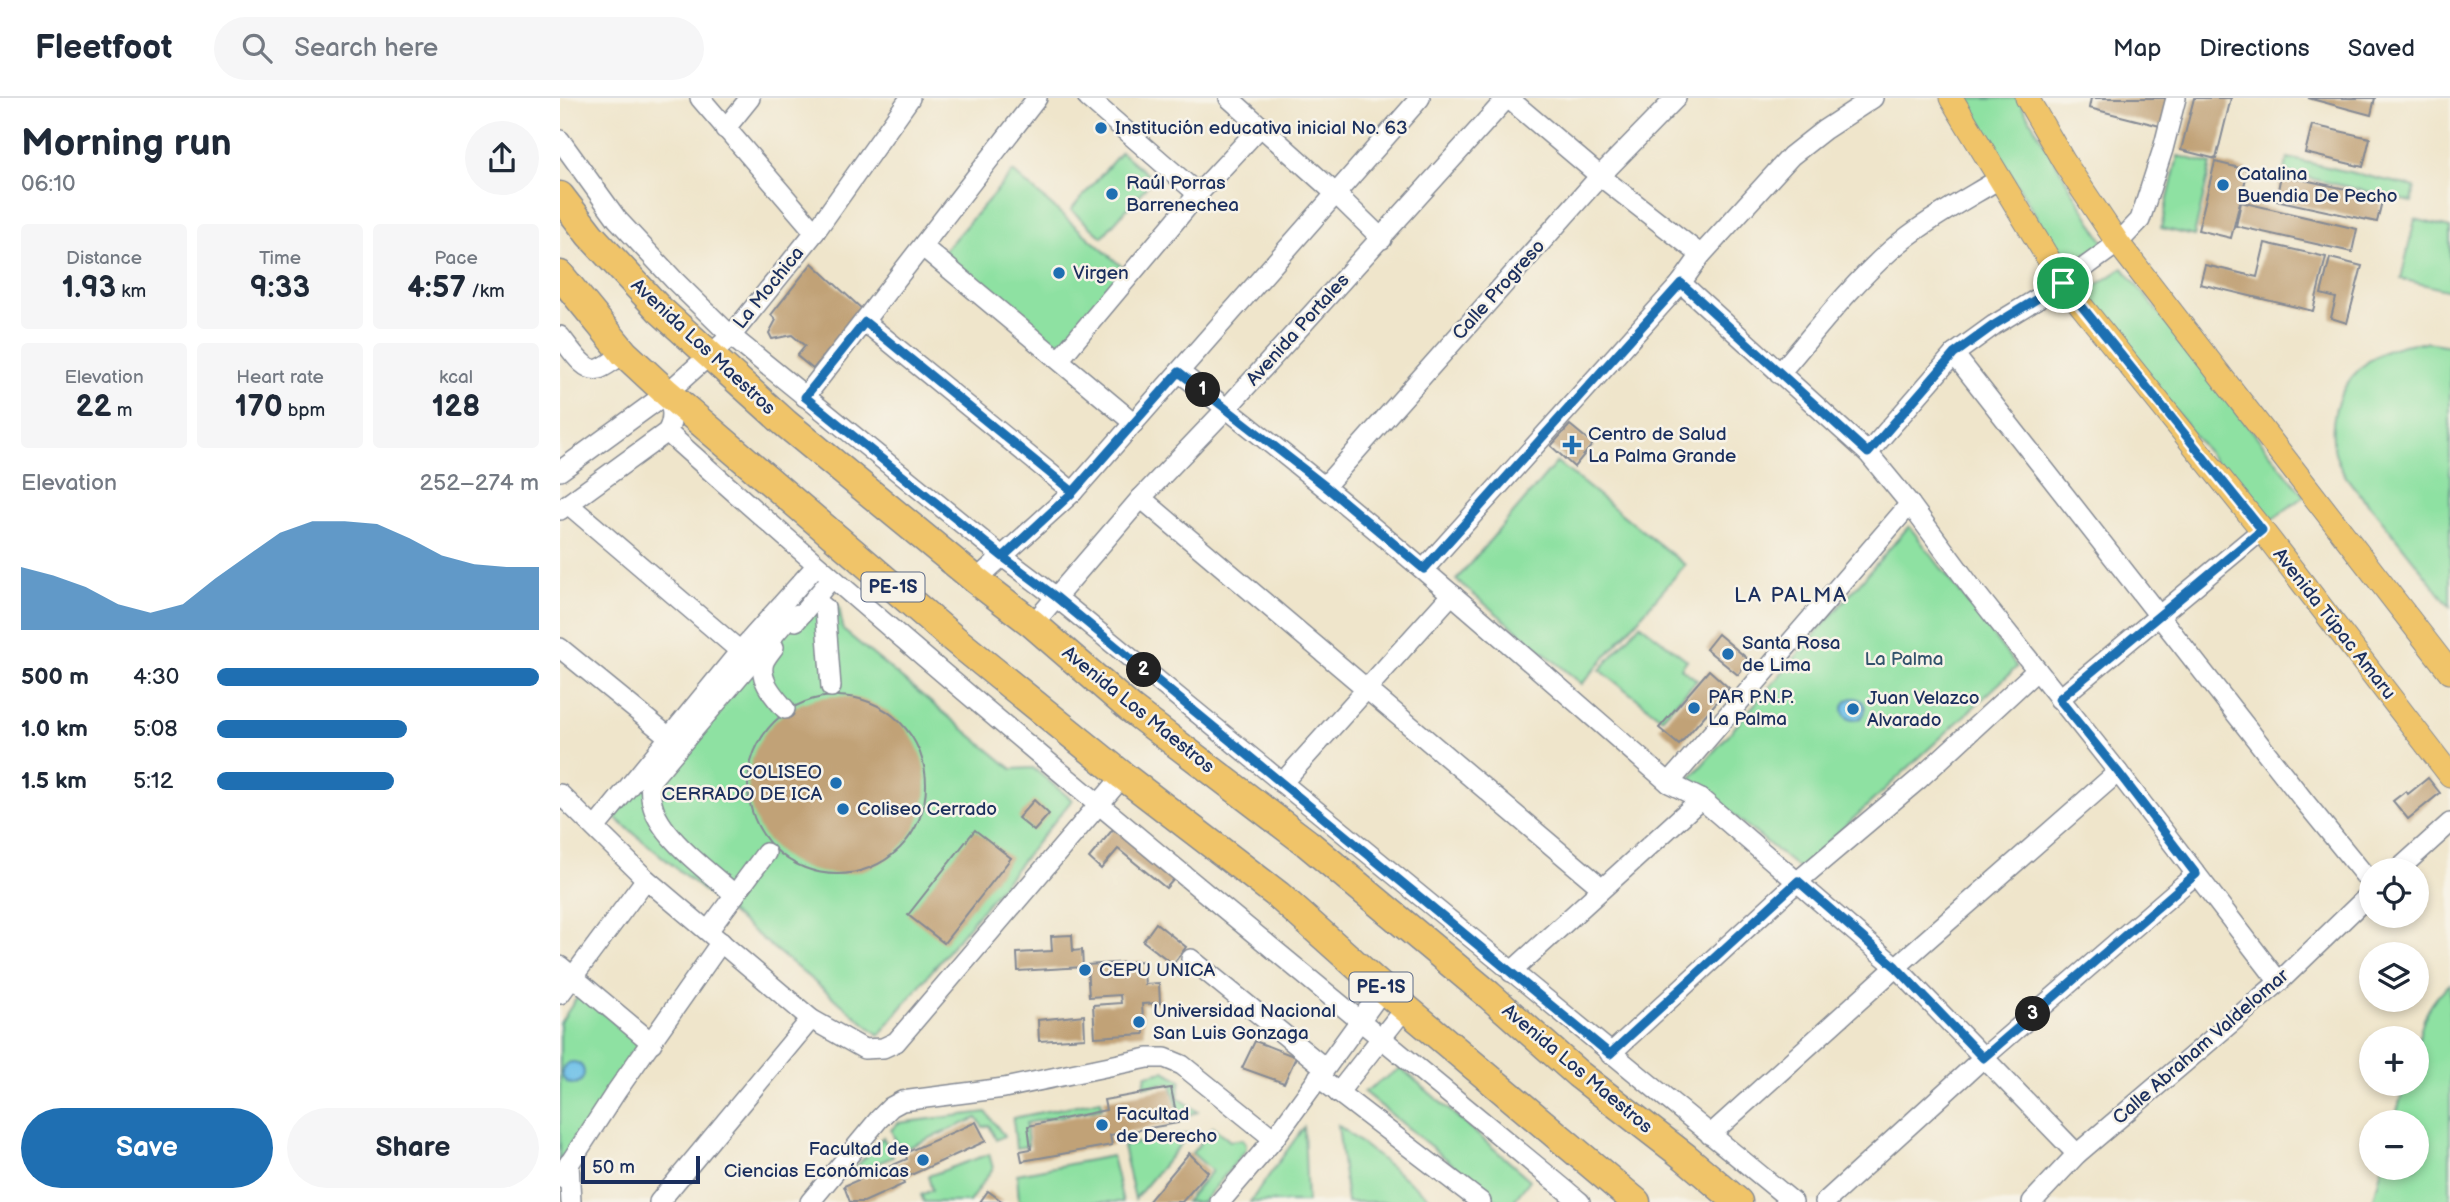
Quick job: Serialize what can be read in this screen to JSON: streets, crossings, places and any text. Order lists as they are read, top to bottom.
{
  "streets": {
    "highway": ["Avenida Los Maestros", "PE-1S"],
    "main road": ["Avenida Túpac Amaru"],
    "street": [
      "La Mochica",
      "Calle Progreso",
      "Avenida Portales",
      "Calle Abraham Valdelomar"
    ]
  },
  "crossings": [
    ["La Mochica", "Avenida Los Maestros"],
    ["La Mochica", "PE-1S"],
    ["Avenida Portales", "Avenida Los Maestros"]
  ],
  "districts": ["LA PALMA"],
  "parks": ["La Palma"],
  "places": {
    "other": [
      "Institución educativa inicial No. 63",
      "Catalina Buendia De Pecho",
      "Raúl Porras Barrenechea",
      "Virgen",
      "Santa Rosa de Lima",
      "PAR P.N.P. La Palma",
      "Juan Velazco Alvarado",
      "COLISEO CERRADO DE ICA",
      "Coliseo Cerrado",
      "CEPU UNICA",
      "Universidad Nacional San Luis Gonzaga",
      "Facultad de Derecho",
      "Facultad de Ciencias Económicas"
    ],
    "health": ["Centro de Salud La Palma Grande"]
  },
  "scale_bar": "50 m",
  "page": {
    "header": "Fleetfoot",
    "search": "Search here",
    "nav": ["Map", "Directions", "Saved"],
    "heading": ["Morning run", "06:10"],
    "stats": [
      ["Distance", "1.93 km"],
      ["Time", "9:33"],
      ["Pace", "4:57 /km"],
      ["Elevation", "22 m"],
      ["Heart rate", "170 bpm"],
      ["kcal", "128"]
    ],
    "pins": ["1", "2", "3"],
    "chart": ["Elevation", "252–274 m"],
    "list": [
      {
        "name": "500 m",
        "note": "4:30"
      },
      {
        "name": "1.0 km",
        "note": "5:08"
      },
      {
        "name": "1.5 km",
        "note": "5:12"
      }
    ],
    "map_buttons": ["+", "−"],
    "buttons": ["Save", "Share"],
    "scale": "50 m"
  }
}
